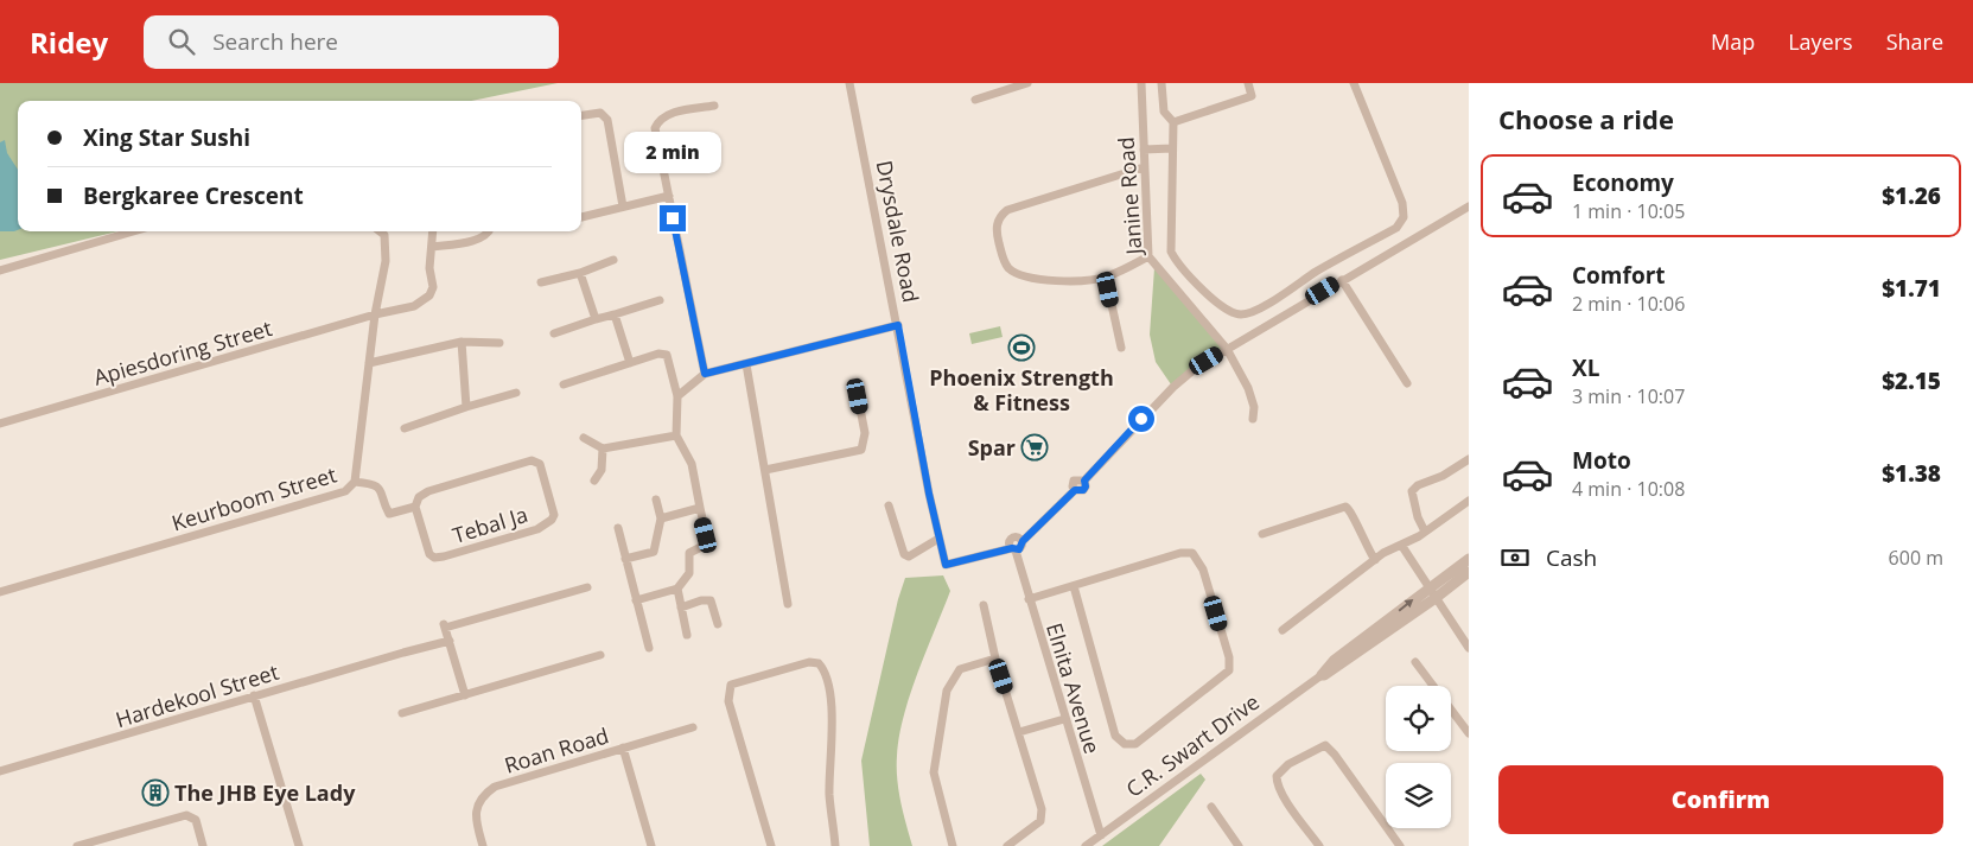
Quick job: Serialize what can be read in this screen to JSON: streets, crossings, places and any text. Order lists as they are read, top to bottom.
{
  "streets": {
    "street": [
      "Janine Road",
      "Drysdale Road",
      "Apiesdoring Street",
      "Keurboom Street",
      "Tebal Ja",
      "Elnita Avenue",
      "Hardekool Street",
      "C.R. Swart Drive",
      "Roan Road"
    ]
  },
  "crossings": [
    ["Drysdale Road", "Elnita Avenue"],
    ["Apiesdoring Street", "Keurboom Street"],
    ["Elnita Avenue", "C.R. Swart Drive"]
  ],
  "places": {
    "sports": ["Phoenix Strength & Fitness"],
    "supermarket": ["Spar"],
    "building": ["The JHB Eye Lady"]
  },
  "page": {
    "header": "Ridey",
    "search": "Search here",
    "nav": ["Map", "Layers", "Share"],
    "heading": "Choose a ride",
    "banner": ["Xing Star Sushi", "Bergkaree Crescent"],
    "bubble": "2 min",
    "list": [
      {
        "name": "Economy",
        "note": "1 min · 10:05",
        "value": "$1.26"
      },
      {
        "name": "Comfort",
        "note": "2 min · 10:06",
        "value": "$1.71"
      },
      {
        "name": "XL",
        "note": "3 min · 10:07",
        "value": "$2.15"
      },
      {
        "name": "Moto",
        "note": "4 min · 10:08",
        "value": "$1.38"
      }
    ],
    "pay": ["Cash", "600 m"],
    "buttons": "Confirm"
  }
}
